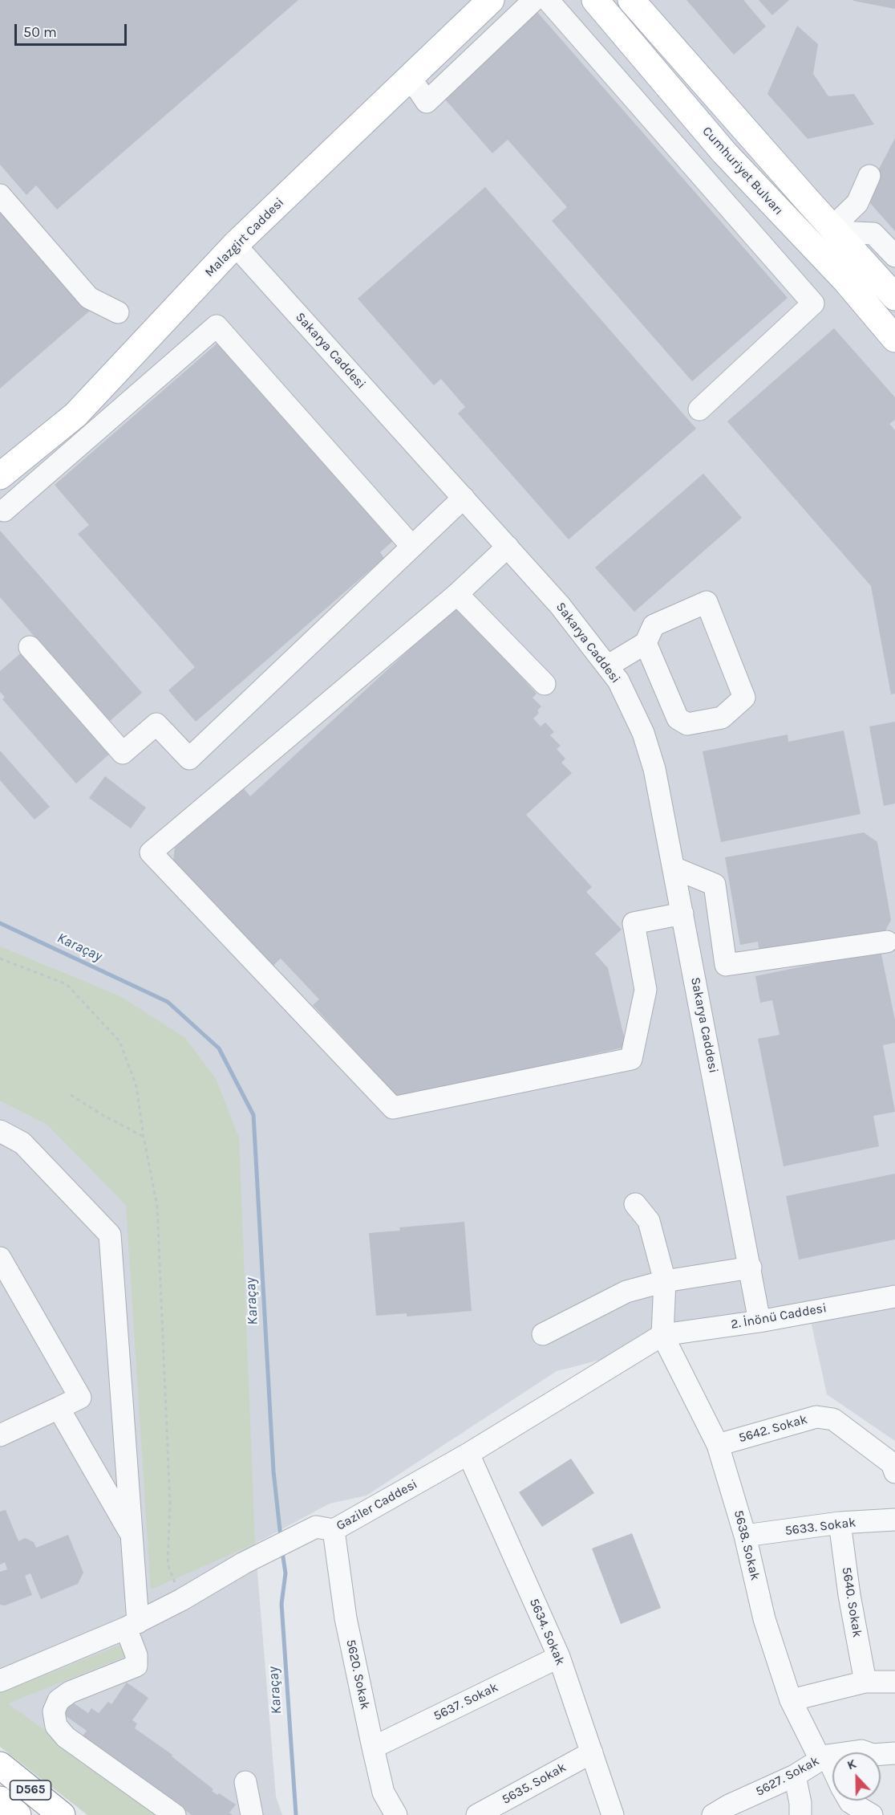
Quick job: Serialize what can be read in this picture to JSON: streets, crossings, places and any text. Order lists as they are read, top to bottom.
{
  "streets": {
    "main road": ["Cumhuriyet Bulvarı", "Malazgirt Caddesi", "D565"],
    "street": [
      "Sakarya Caddesi",
      "2. İnönü Caddesi",
      "5642. Sokak",
      "Gaziler Caddesi",
      "5633. Sokak",
      "5638. Sokak",
      "5640. Sokak",
      "5634. Sokak",
      "5620. Sokak",
      "5637. Sokak",
      "5627. Sokak",
      "5635. Sokak"
    ]
  },
  "crossings": [
    ["Malazgirt Caddesi", "Sakarya Caddesi"],
    ["Sakarya Caddesi", "2. İnönü Caddesi"],
    ["2. İnönü Caddesi", "Gaziler Caddesi"],
    ["2. İnönü Caddesi", "5638. Sokak"],
    ["5642. Sokak", "5638. Sokak"],
    ["Gaziler Caddesi", "5638. Sokak"],
    ["Gaziler Caddesi", "5634. Sokak"],
    ["Gaziler Caddesi", "5620. Sokak"],
    ["5633. Sokak", "5638. Sokak"],
    ["5633. Sokak", "5640. Sokak"],
    ["5638. Sokak", "5627. Sokak"],
    ["5634. Sokak", "5637. Sokak"],
    ["5634. Sokak", "5635. Sokak"],
    ["5620. Sokak", "5637. Sokak"]
  ],
  "water": ["Karaçay"],
  "scale_bar": "50 m",
  "north": "top"
}
